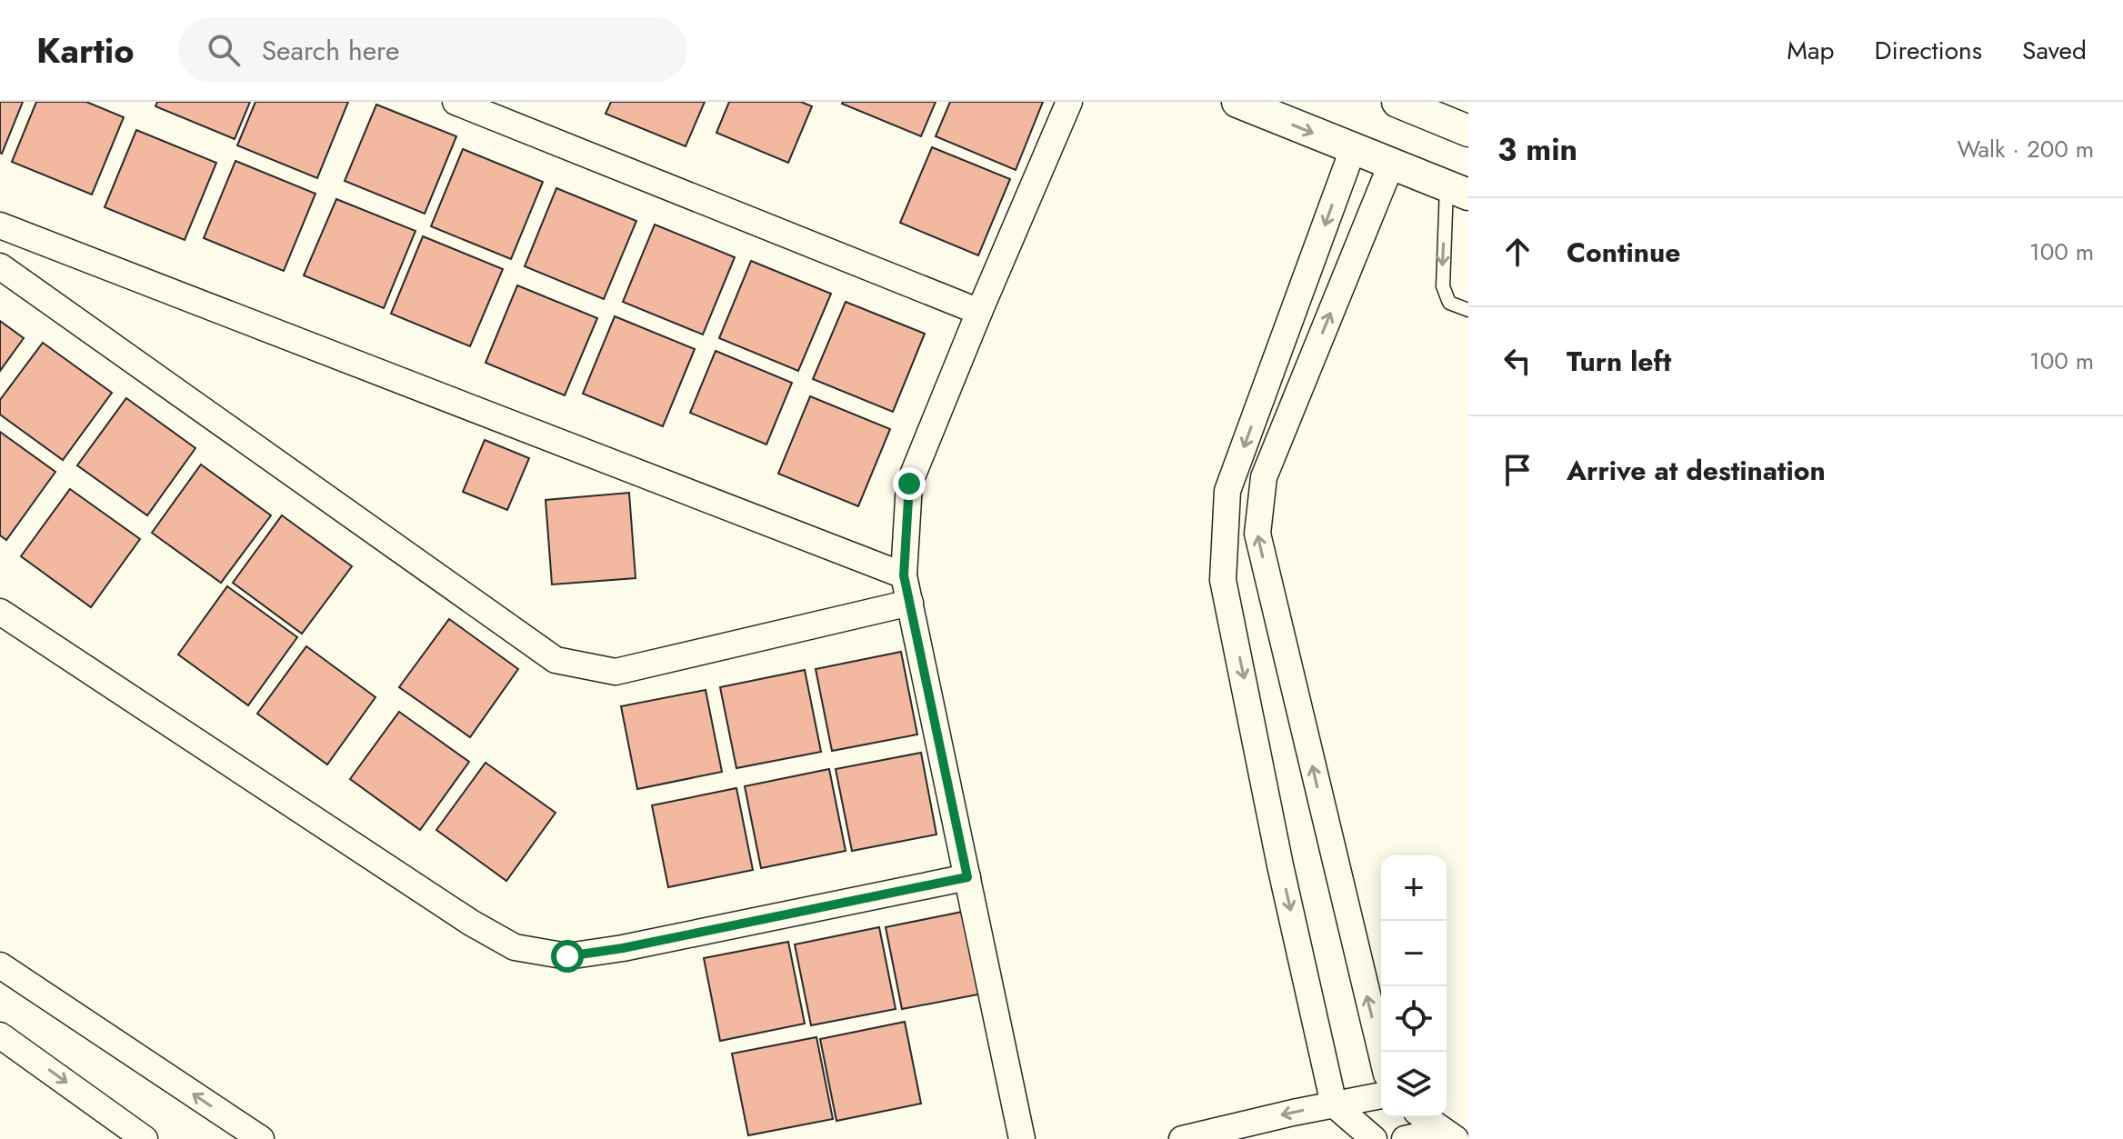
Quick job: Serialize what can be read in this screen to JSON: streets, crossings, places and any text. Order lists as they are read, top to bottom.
{
  "page": {
    "header": "Kartio",
    "search": "Search here",
    "nav": ["Map", "Directions", "Saved"],
    "heading": ["3 min", "Walk · 200 m"],
    "list": [
      ["Continue", "100 m"],
      ["Turn left", "100 m"],
      "Arrive at destination"
    ],
    "map_buttons": ["+", "−"]
  }
}
